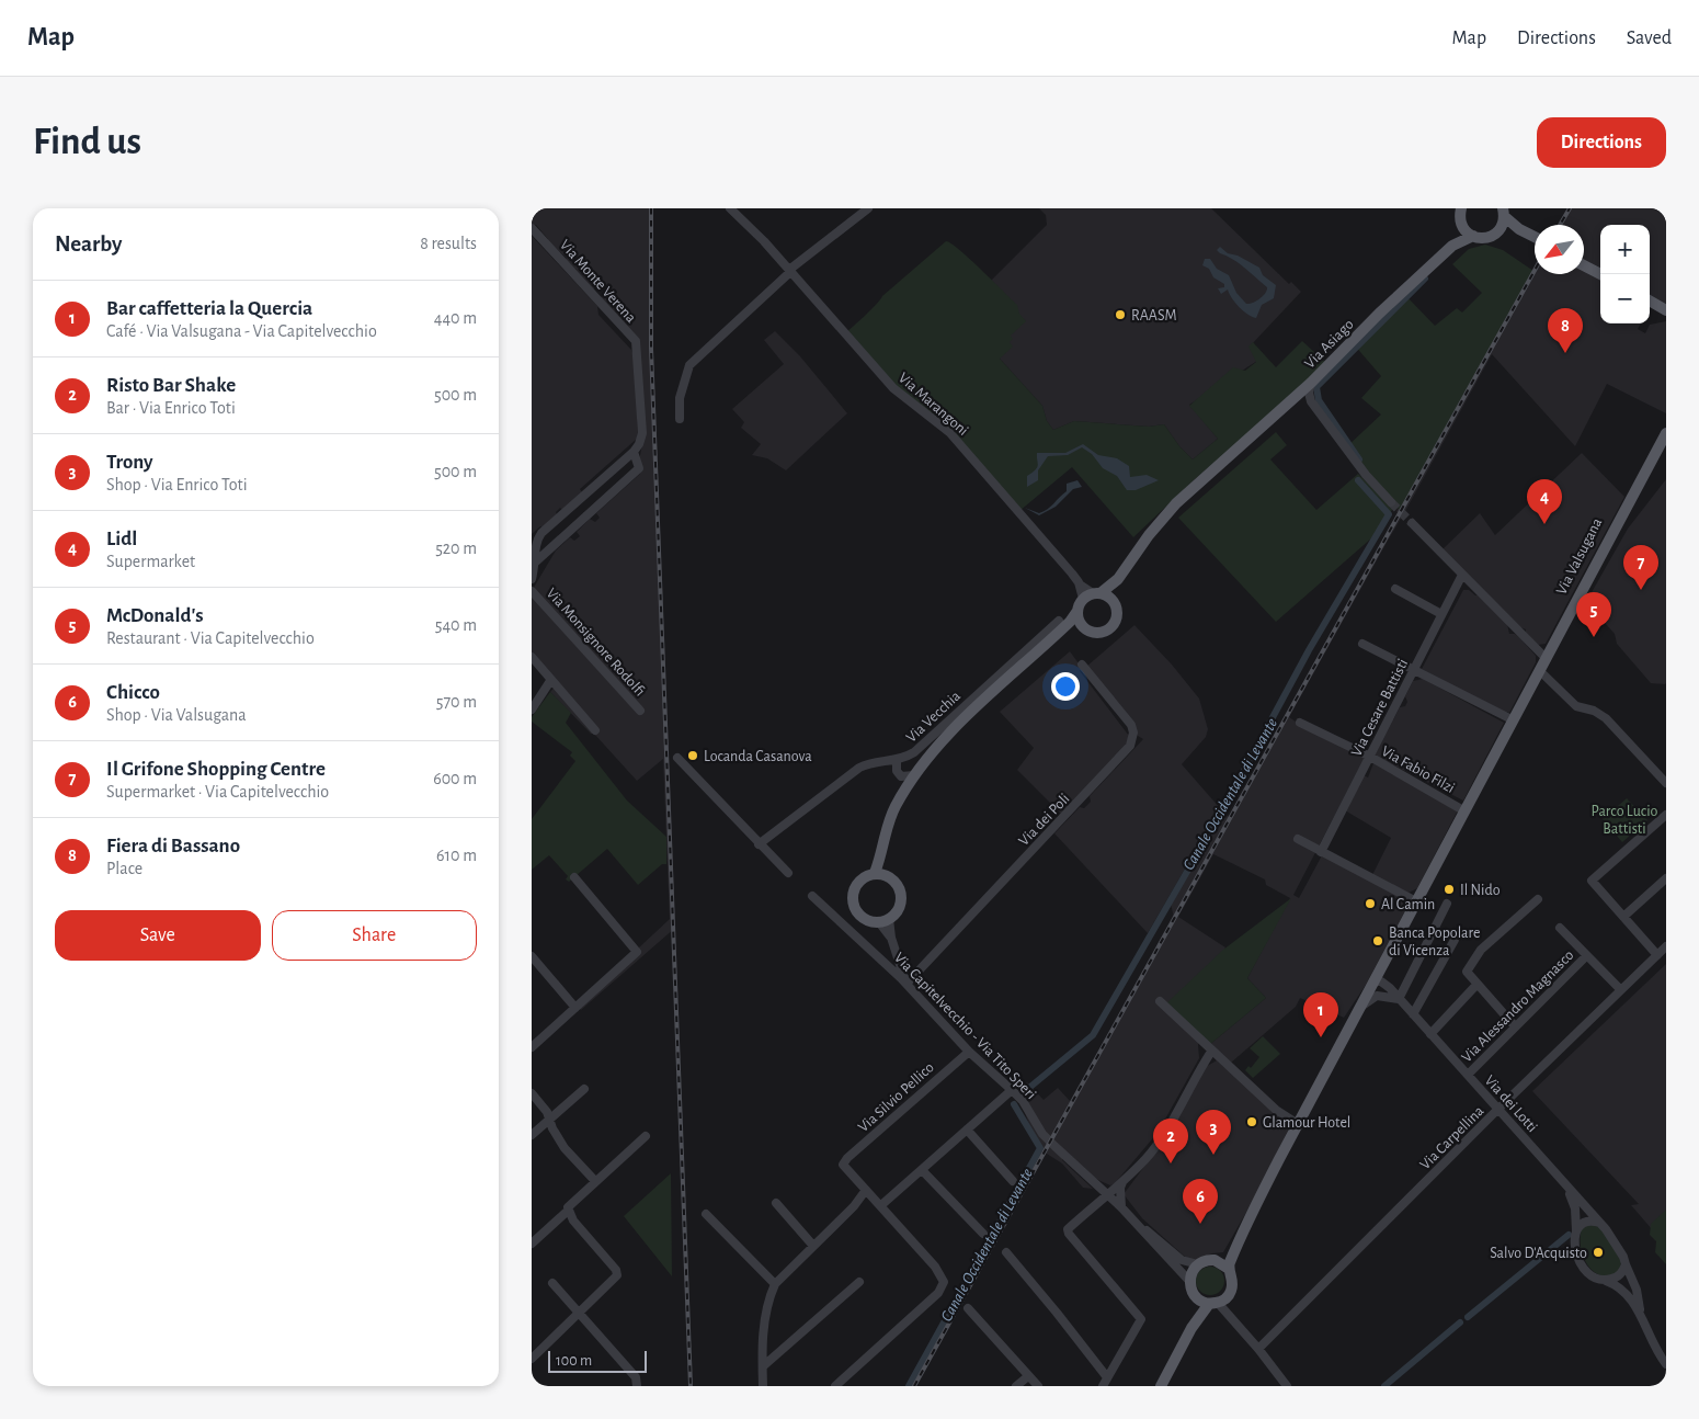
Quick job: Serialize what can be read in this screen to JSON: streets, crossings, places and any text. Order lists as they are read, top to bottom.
{
  "streets": {
    "main road": ["Via Asiago", "Via Valsugana"],
    "street": [
      "Via Monte Verena",
      "Via Marangoni",
      "Via Monsignore Rodolfi",
      "Via Cesare Battisti",
      "Via Vecchia",
      "Via Fabio Filzi",
      "Via dei Poli",
      "Via Alessandro Magnasco",
      "Via Capitelvecchio - Via Tito Speri",
      "Via Silvio Pellico",
      "Via dei Lotti",
      "Via Carpellina"
    ]
  },
  "crossings": [
    ["Via Cesare Battisti", "Via Fabio Filzi"],
    ["Via dei Poli", "Via Capitelvecchio - Via Tito Speri"],
    ["Via Alessandro Magnasco", "Via dei Lotti"],
    ["Via Alessandro Magnasco", "Via Carpellina"],
    ["Via Capitelvecchio - Via Tito Speri", "Via Silvio Pellico"],
    ["Via dei Lotti", "Via Carpellina"]
  ],
  "water": ["Canale Occidentale di Levante"],
  "parks": ["Parco Lucio Battisti"],
  "places": [
    "RAASM",
    "Locanda Casanova",
    "Il Nido",
    "Al Camin",
    "Banca Popolare di Vicenza",
    "Glamour Hotel",
    "Salvo D'Acquisto"
  ],
  "scale_bar": "100 m",
  "north": "bottom left",
  "page": {
    "header": "Map",
    "nav": ["Map", "Directions", "Saved"],
    "buttons": [
      "Directions",
      ["Save", "Share"]
    ],
    "title": "Find us",
    "heading": ["Nearby", "8 results"],
    "map_buttons": ["+", "−"],
    "list": [
      {
        "mark": "1",
        "name": "Bar caffetteria la Quercia",
        "note": "Café · Via Valsugana - Via Capitelvecchio",
        "value": "440 m"
      },
      {
        "mark": "2",
        "name": "Risto Bar Shake",
        "note": "Bar · Via Enrico Toti",
        "value": "500 m"
      },
      {
        "mark": "3",
        "name": "Trony",
        "note": "Shop · Via Enrico Toti",
        "value": "500 m"
      },
      {
        "mark": "4",
        "name": "Lidl",
        "note": "Supermarket",
        "value": "520 m"
      },
      {
        "mark": "5",
        "name": "McDonald's",
        "note": "Restaurant · Via Capitelvecchio",
        "value": "540 m"
      },
      {
        "mark": "6",
        "name": "Chicco",
        "note": "Shop · Via Valsugana",
        "value": "570 m"
      },
      {
        "mark": "7",
        "name": "Il Grifone Shopping Centre",
        "note": "Supermarket · Via Capitelvecchio",
        "value": "600 m"
      },
      {
        "mark": "8",
        "name": "Fiera di Bassano",
        "note": "Place",
        "value": "610 m"
      }
    ],
    "pins": [
      "8",
      "4",
      "7",
      "5",
      "1",
      "3",
      "2",
      "6"
    ],
    "scale": "100 m"
  }
}
